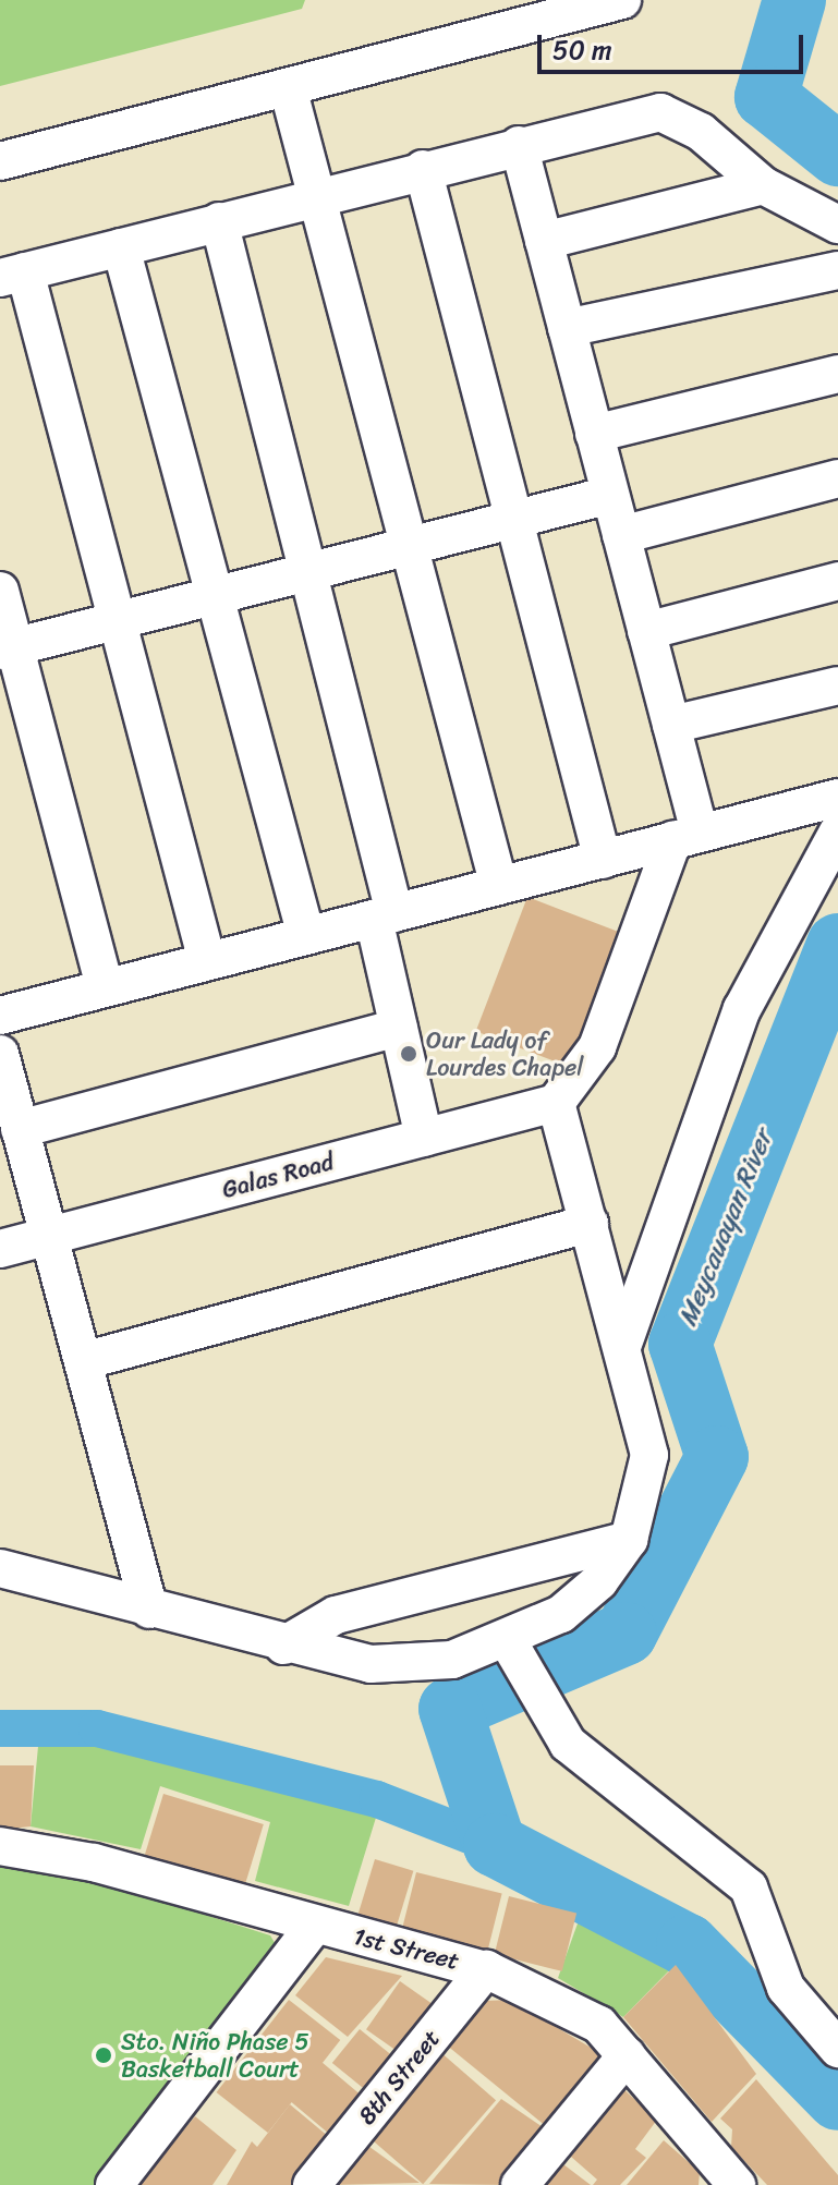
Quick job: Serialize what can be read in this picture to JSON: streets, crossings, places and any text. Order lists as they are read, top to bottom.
{
  "streets": {
    "street": ["Galas Road", "1st Street", "8th Street"]
  },
  "crossings": [
    ["1st Street", "8th Street"]
  ],
  "water": ["Meycauayan River"],
  "places": ["Our Lady of Lourdes Chapel", "Sto. Niño Phase 5 Basketball Court"],
  "scale_bar": "50 m"
}
